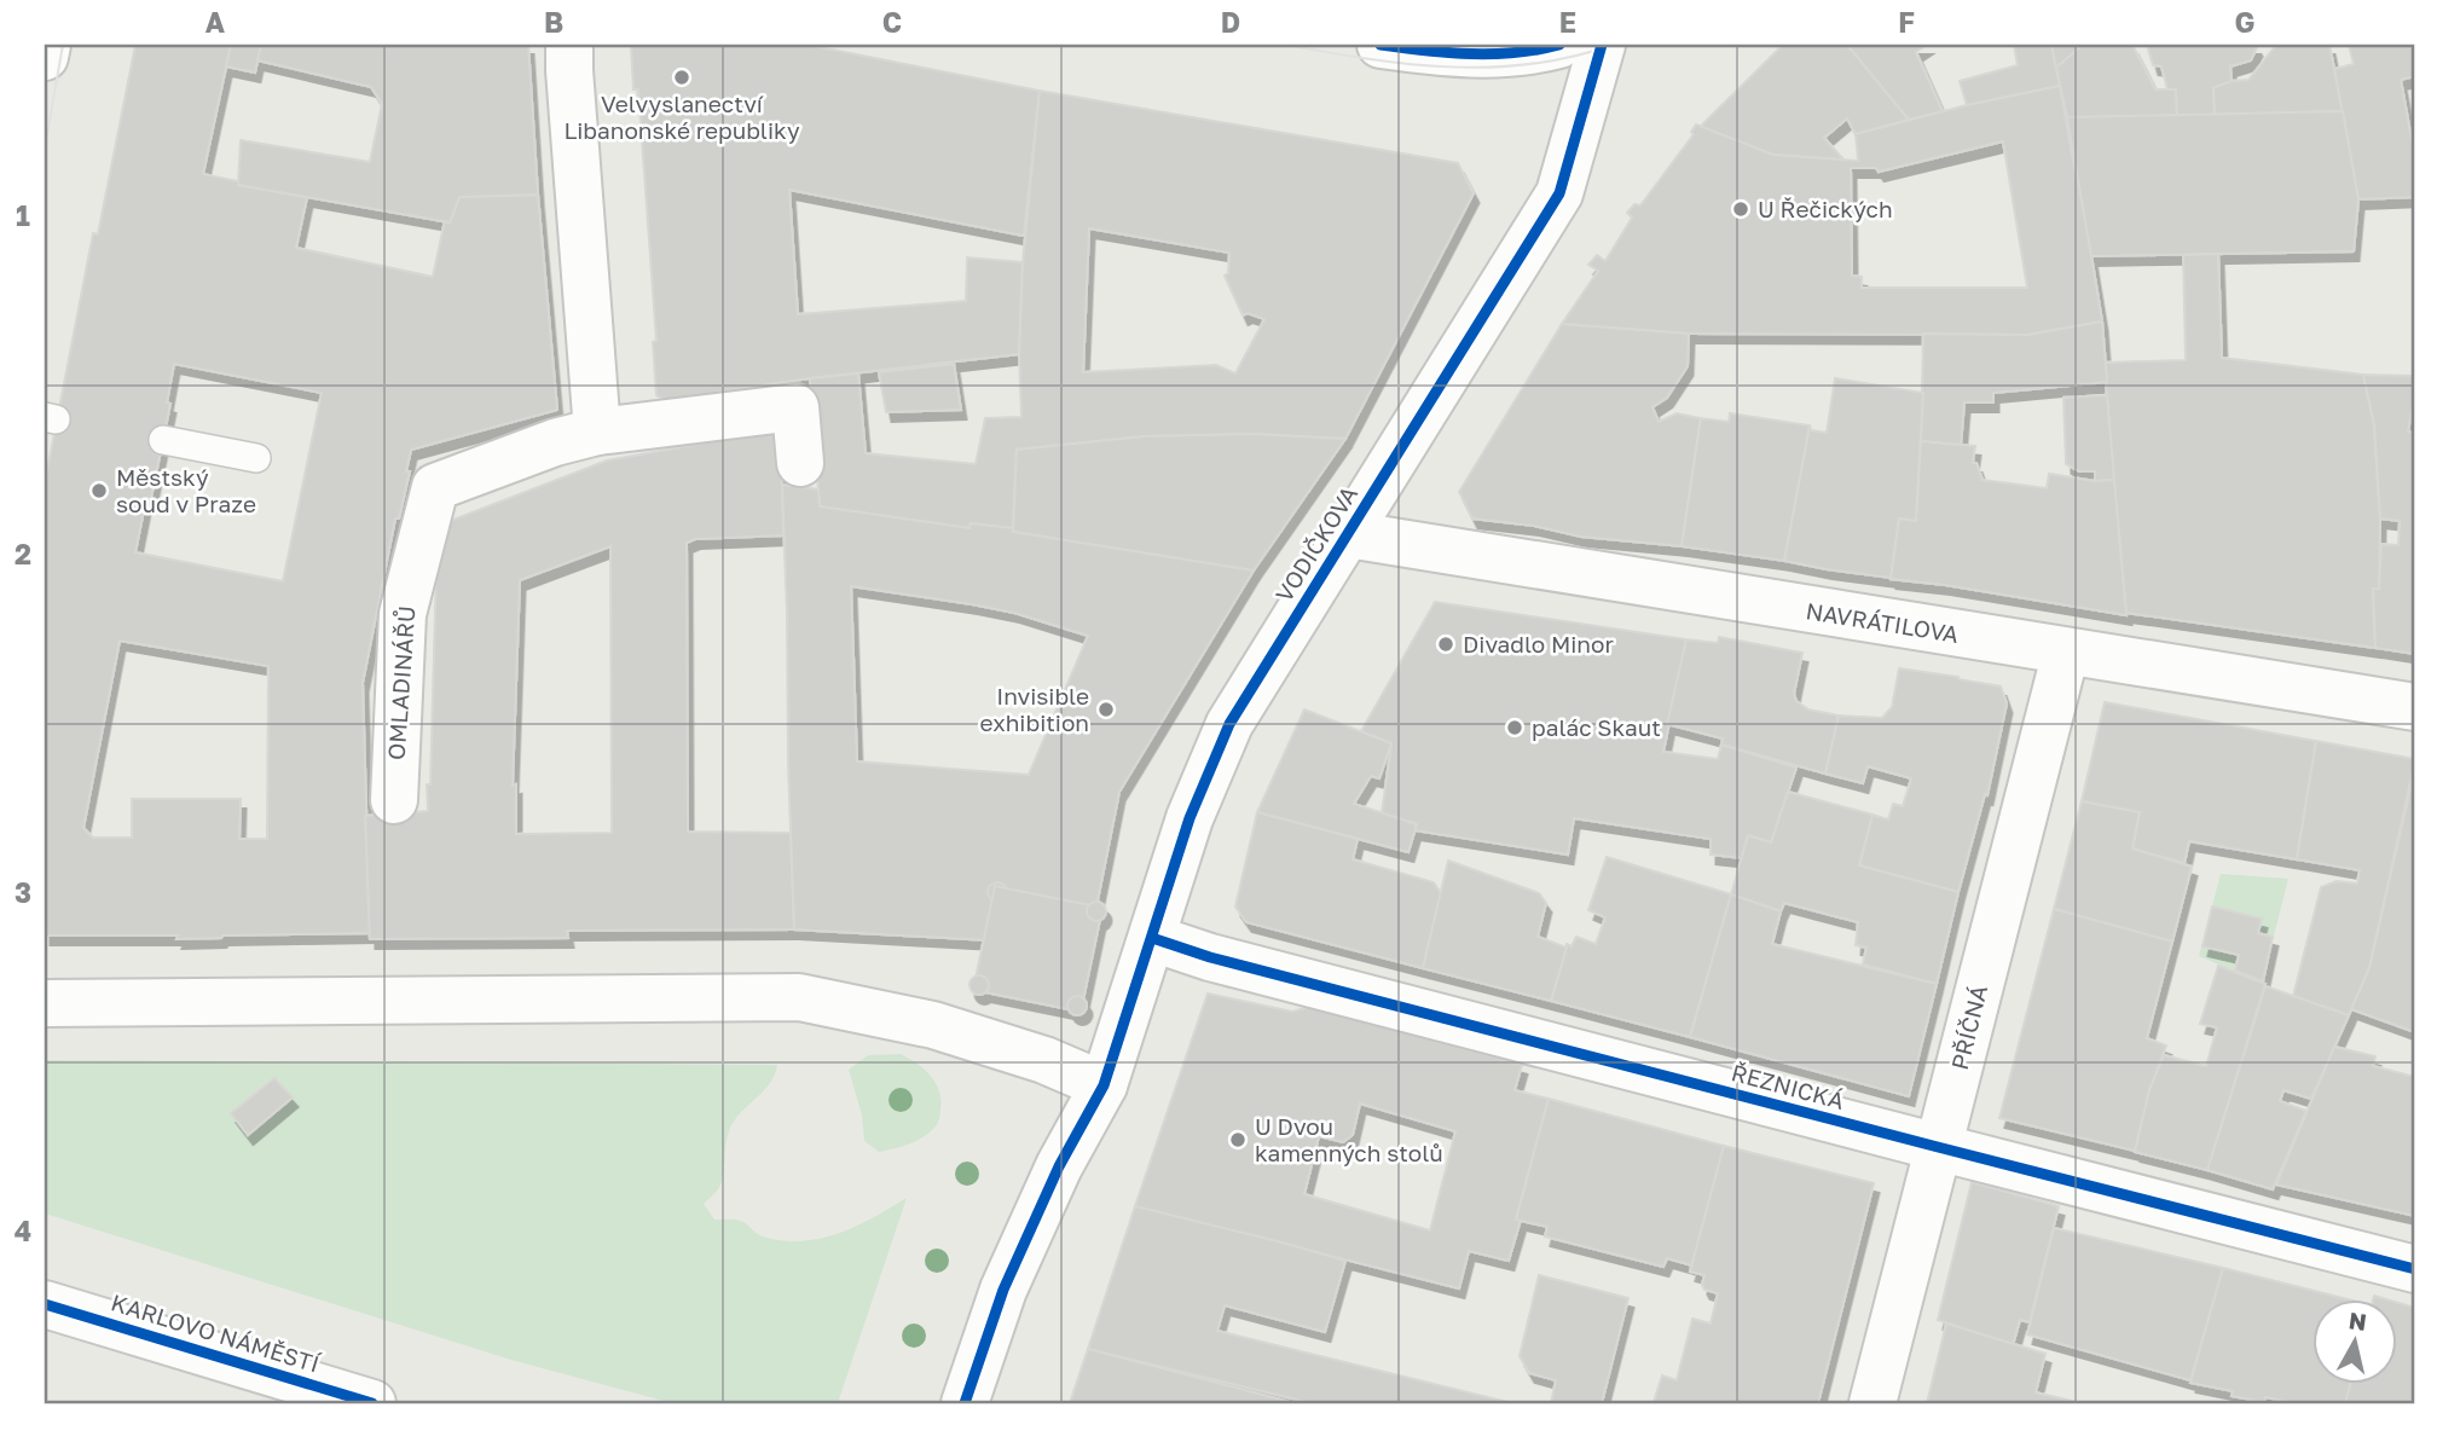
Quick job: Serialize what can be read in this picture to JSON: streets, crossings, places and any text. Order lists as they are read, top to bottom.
{
  "streets": {
    "street": [
      "VODIČKOVA",
      "NAVRÁTILOVA",
      "OMLADINÁŘŮ",
      "PŘÍČNÁ",
      "ŘEZNICKÁ",
      "KARLOVO NÁMĚSTÍ"
    ]
  },
  "crossings": [
    ["VODIČKOVA", "NAVRÁTILOVA"],
    ["VODIČKOVA", "ŘEZNICKÁ"],
    ["NAVRÁTILOVA", "PŘÍČNÁ"],
    ["PŘÍČNÁ", "ŘEZNICKÁ"]
  ],
  "places": [
    "Velvyslanectví Libanonské republiky",
    "U Řečických",
    "Městský soud v Praze",
    "Divadlo Minor",
    "Invisible exhibition",
    "palác Skaut",
    "U Dvou kamenných stolů"
  ],
  "north": "top",
  "grid": {
    "columns": [
      "A",
      "B",
      "C",
      "D",
      "E",
      "F",
      "G"
    ],
    "rows": [
      "1",
      "2",
      "3",
      "4"
    ]
  }
}
